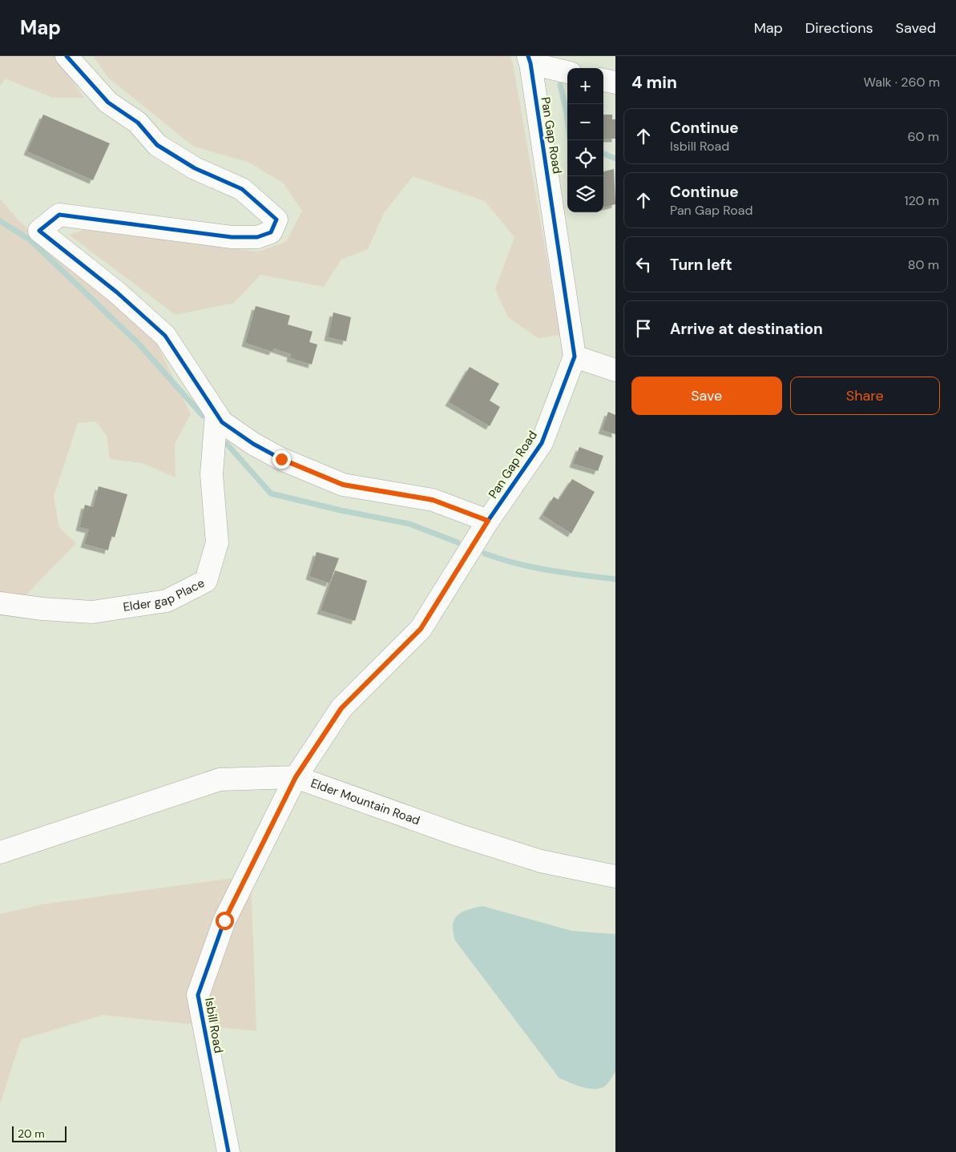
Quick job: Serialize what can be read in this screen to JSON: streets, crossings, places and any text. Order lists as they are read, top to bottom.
{
  "streets": {
    "street": [
      "Pan Gap Road",
      "Elder gap Place",
      "Elder Mountain Road",
      "Isbill Road"
    ]
  },
  "crossings": [
    ["Pan Gap Road", "Elder Mountain Road"],
    ["Pan Gap Road", "Isbill Road"],
    ["Elder Mountain Road", "Isbill Road"]
  ],
  "scale_bar": "20 m",
  "page": {
    "header": "Map",
    "nav": ["Map", "Directions", "Saved"],
    "heading": ["4 min", "Walk · 260 m"],
    "map_buttons": ["+", "−"],
    "list": [
      ["Continue", "Isbill Road", "60 m"],
      ["Continue", "Pan Gap Road", "120 m"],
      ["Turn left", "80 m"],
      "Arrive at destination"
    ],
    "buttons": ["Save", "Share"],
    "scale": "20 m"
  }
}
